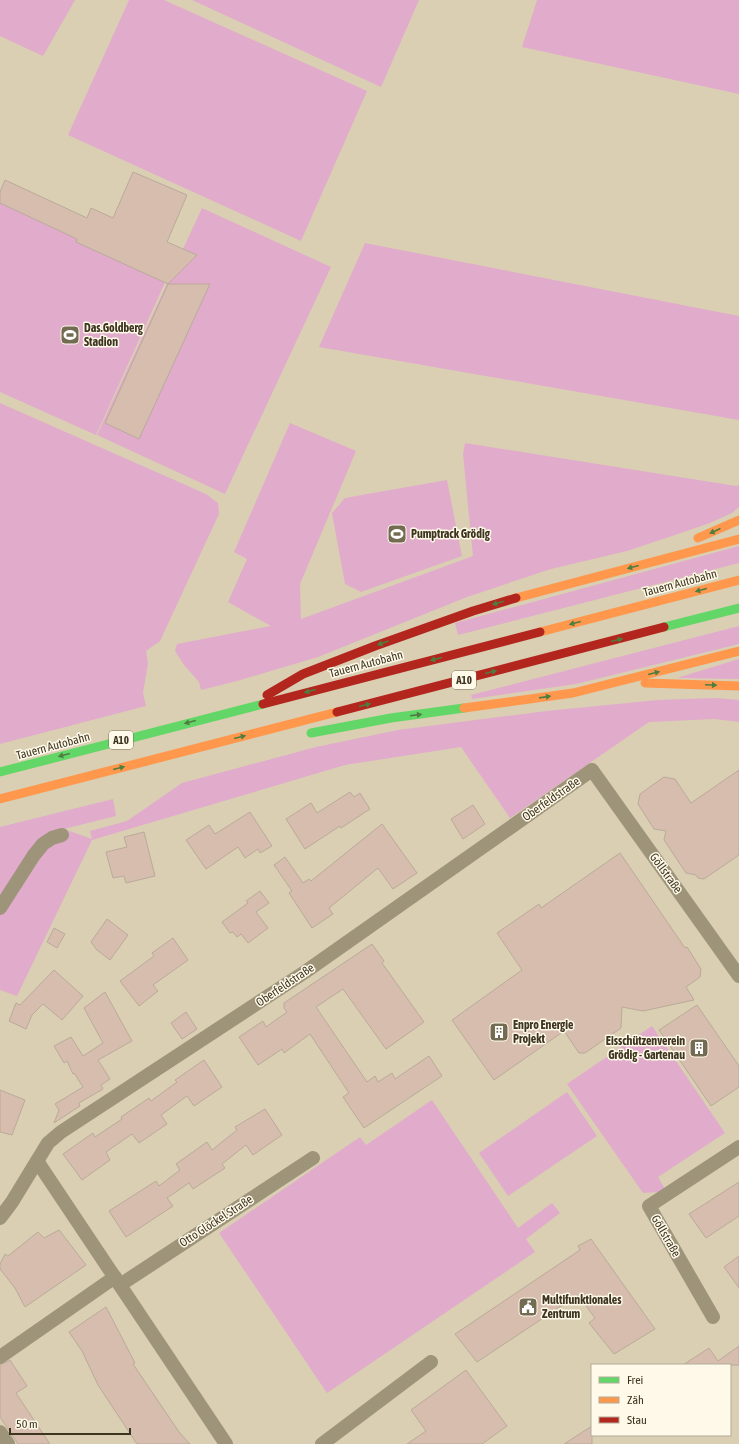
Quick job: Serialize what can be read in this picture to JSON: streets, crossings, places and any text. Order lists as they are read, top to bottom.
{
  "streets": {
    "highway": ["Tauern Autobahn", "A10"],
    "street": ["Oberfeldstraße", "Göllstraße", "Otto Glöckel Straße"]
  },
  "crossings": [
    ["Oberfeldstraße", "Göllstraße"]
  ],
  "places": {
    "sports": ["Das.Goldberg Stadion", "Pumptrack Grödig"],
    "building": ["Enpro Energie Projekt", "Eisschützenverein Grödig - Gartenau"],
    "public building": ["Multifunktionales Zentrum"]
  },
  "legend": ["Frei", "Zäh", "Stau"],
  "scale_bar": "50 m"
}
